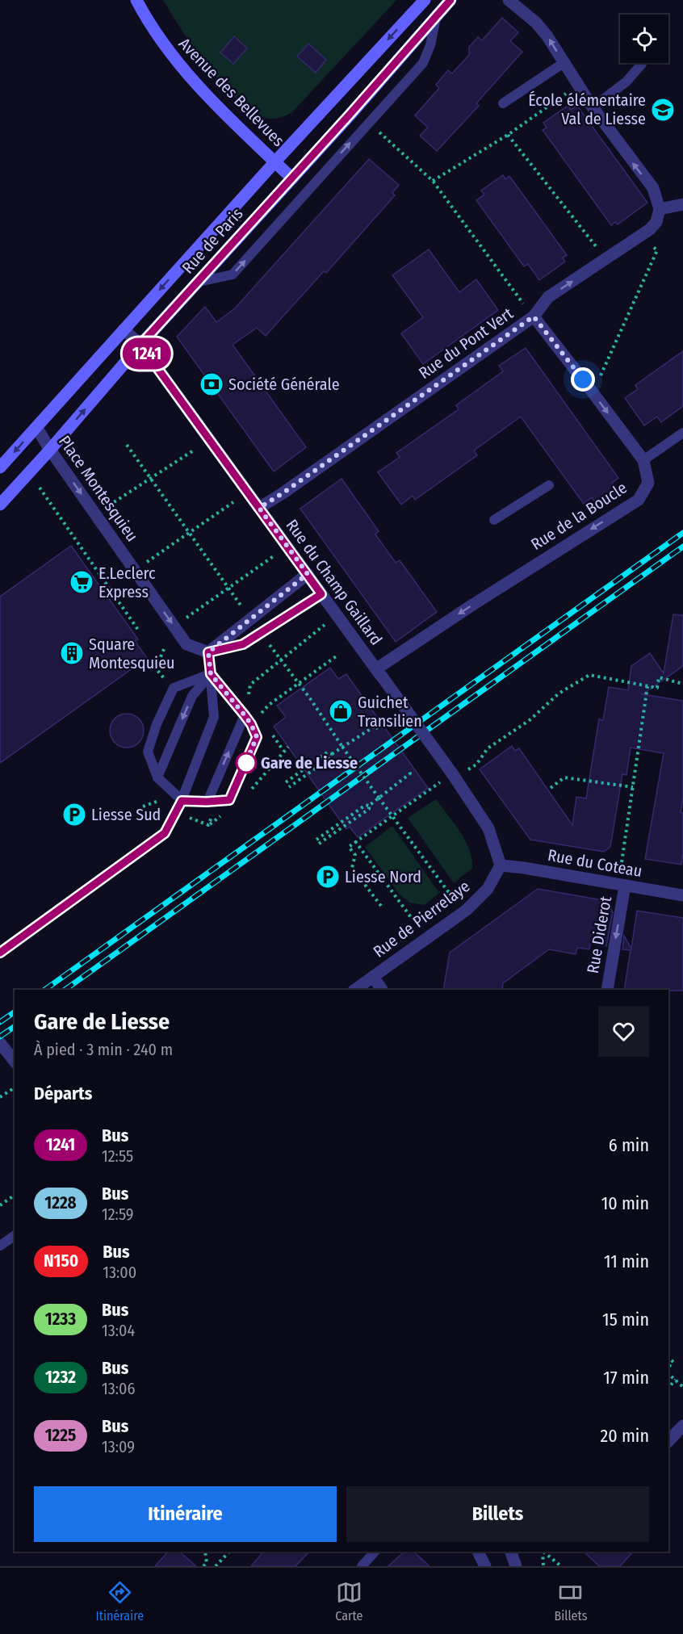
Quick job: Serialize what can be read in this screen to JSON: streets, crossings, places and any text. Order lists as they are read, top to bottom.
{
  "streets": {
    "main road": ["Avenue des Bellevues", "Rue de Paris"],
    "street": [
      "Rue du Pont Vert",
      "Place Montesquieu",
      "Rue de la Boucle",
      "Rue du Champ Gaillard",
      "Rue du Coteau",
      "Rue de Pierrelaye",
      "Rue Diderot"
    ]
  },
  "crossings": [
    ["Avenue des Bellevues", "Rue de Paris"],
    ["Rue de Paris", "Place Montesquieu"],
    ["Rue de Paris", "Rue du Champ Gaillard"],
    ["Rue du Pont Vert", "Rue de la Boucle"],
    ["Rue du Pont Vert", "Rue du Champ Gaillard"],
    ["Rue de la Boucle", "Rue du Champ Gaillard"],
    ["Rue du Champ Gaillard", "Rue du Coteau"],
    ["Rue du Champ Gaillard", "Rue de Pierrelaye"],
    ["Rue du Coteau", "Rue de Pierrelaye"],
    ["Rue du Coteau", "Rue Diderot"]
  ],
  "one_way": ["Place Montesquieu", "Rue de la Boucle", "Rue Diderot"],
  "places": {
    "school or university": ["École élémentaire Val de Liesse"],
    "bank": ["Société Générale"],
    "supermarket": ["E.Leclerc Express"],
    "building": ["Square Montesquieu"],
    "shop": ["Guichet Transilien"],
    "other": ["Gare de Liesse"],
    "parking": ["Liesse Sud", "Liesse Nord"]
  },
  "lines": ["bus line 1241"],
  "page": {
    "on_map": "1241",
    "heading": [
      ["Gare de Liesse", "À pied · 3 min · 240 m"],
      "Départs"
    ],
    "list": [
      {
        "mark": "1241",
        "name": "Bus",
        "note": "12:55",
        "value": "6 min"
      },
      {
        "mark": "1228",
        "name": "Bus",
        "note": "12:59",
        "value": "10 min"
      },
      {
        "mark": "N150",
        "name": "Bus",
        "note": "13:00",
        "value": "11 min"
      },
      {
        "mark": "1233",
        "name": "Bus",
        "note": "13:04",
        "value": "15 min"
      },
      {
        "mark": "1232",
        "name": "Bus",
        "note": "13:06",
        "value": "17 min"
      },
      {
        "mark": "1225",
        "name": "Bus",
        "note": "13:09",
        "value": "20 min"
      }
    ],
    "buttons": ["Itinéraire", "Billets"],
    "tabs": ["Itinéraire", "Carte", "Billets"]
  }
}
